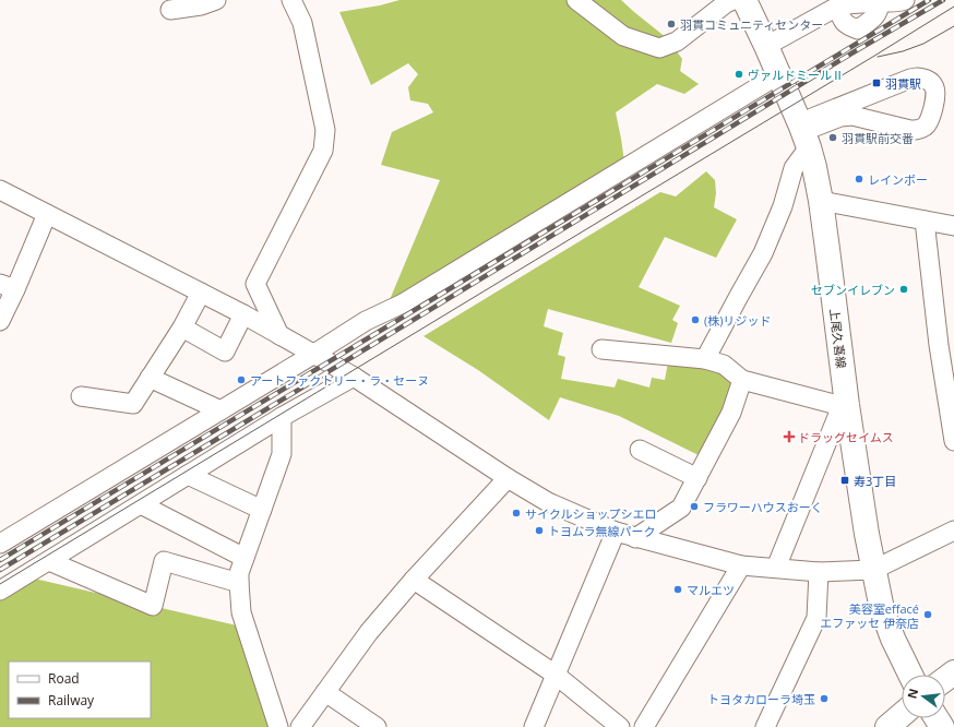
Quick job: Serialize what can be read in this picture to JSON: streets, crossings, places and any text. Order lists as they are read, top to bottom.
{
  "streets": {
    "main road": ["上尾久喜線"]
  },
  "places": {
    "other": [
      "羽貫コミュニティセンター",
      "ヴァルドミールⅡ",
      "羽貫駅前交番",
      "レインボー",
      "セブンイレブン",
      "(株)リジッド",
      "アートファクトリー・ラ・セーヌ",
      "フラワーハウスおーく",
      "サイクルショップシエロ",
      "トヨムラ無線パーク",
      "マルエツ",
      "美容室effacé エファッセ 伊奈店",
      "トヨタカローラ埼玉"
    ],
    "transit": ["羽貫駅", "寿3丁目"],
    "health": ["ドラッグセイムス"]
  },
  "legend": ["Road", "Railway"],
  "north": "left"
}
